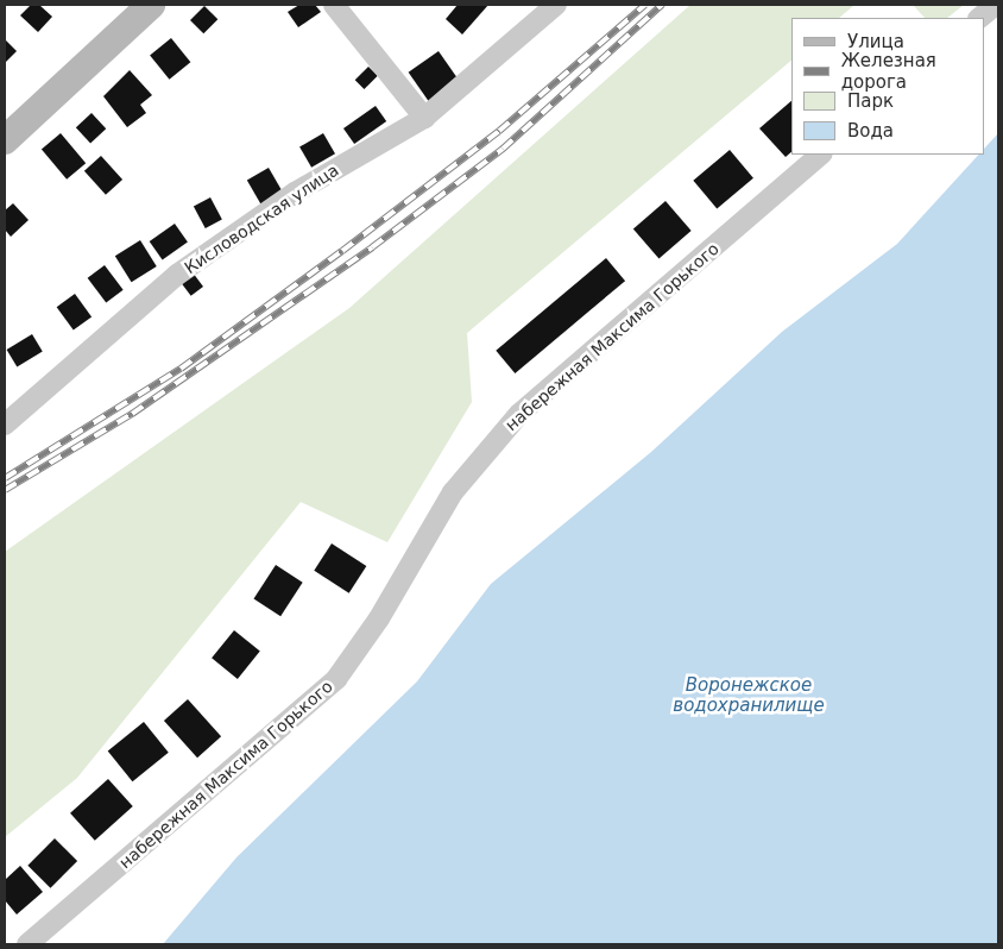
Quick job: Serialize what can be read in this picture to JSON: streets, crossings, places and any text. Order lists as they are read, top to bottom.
{
  "streets": {
    "street": ["Кисловодская улица", "набережная Максима Горького"]
  },
  "water": ["Воронежское водохранилище"],
  "legend": [
    "Улица",
    "Железная дорога",
    "Парк",
    "Вода"
  ]
}
